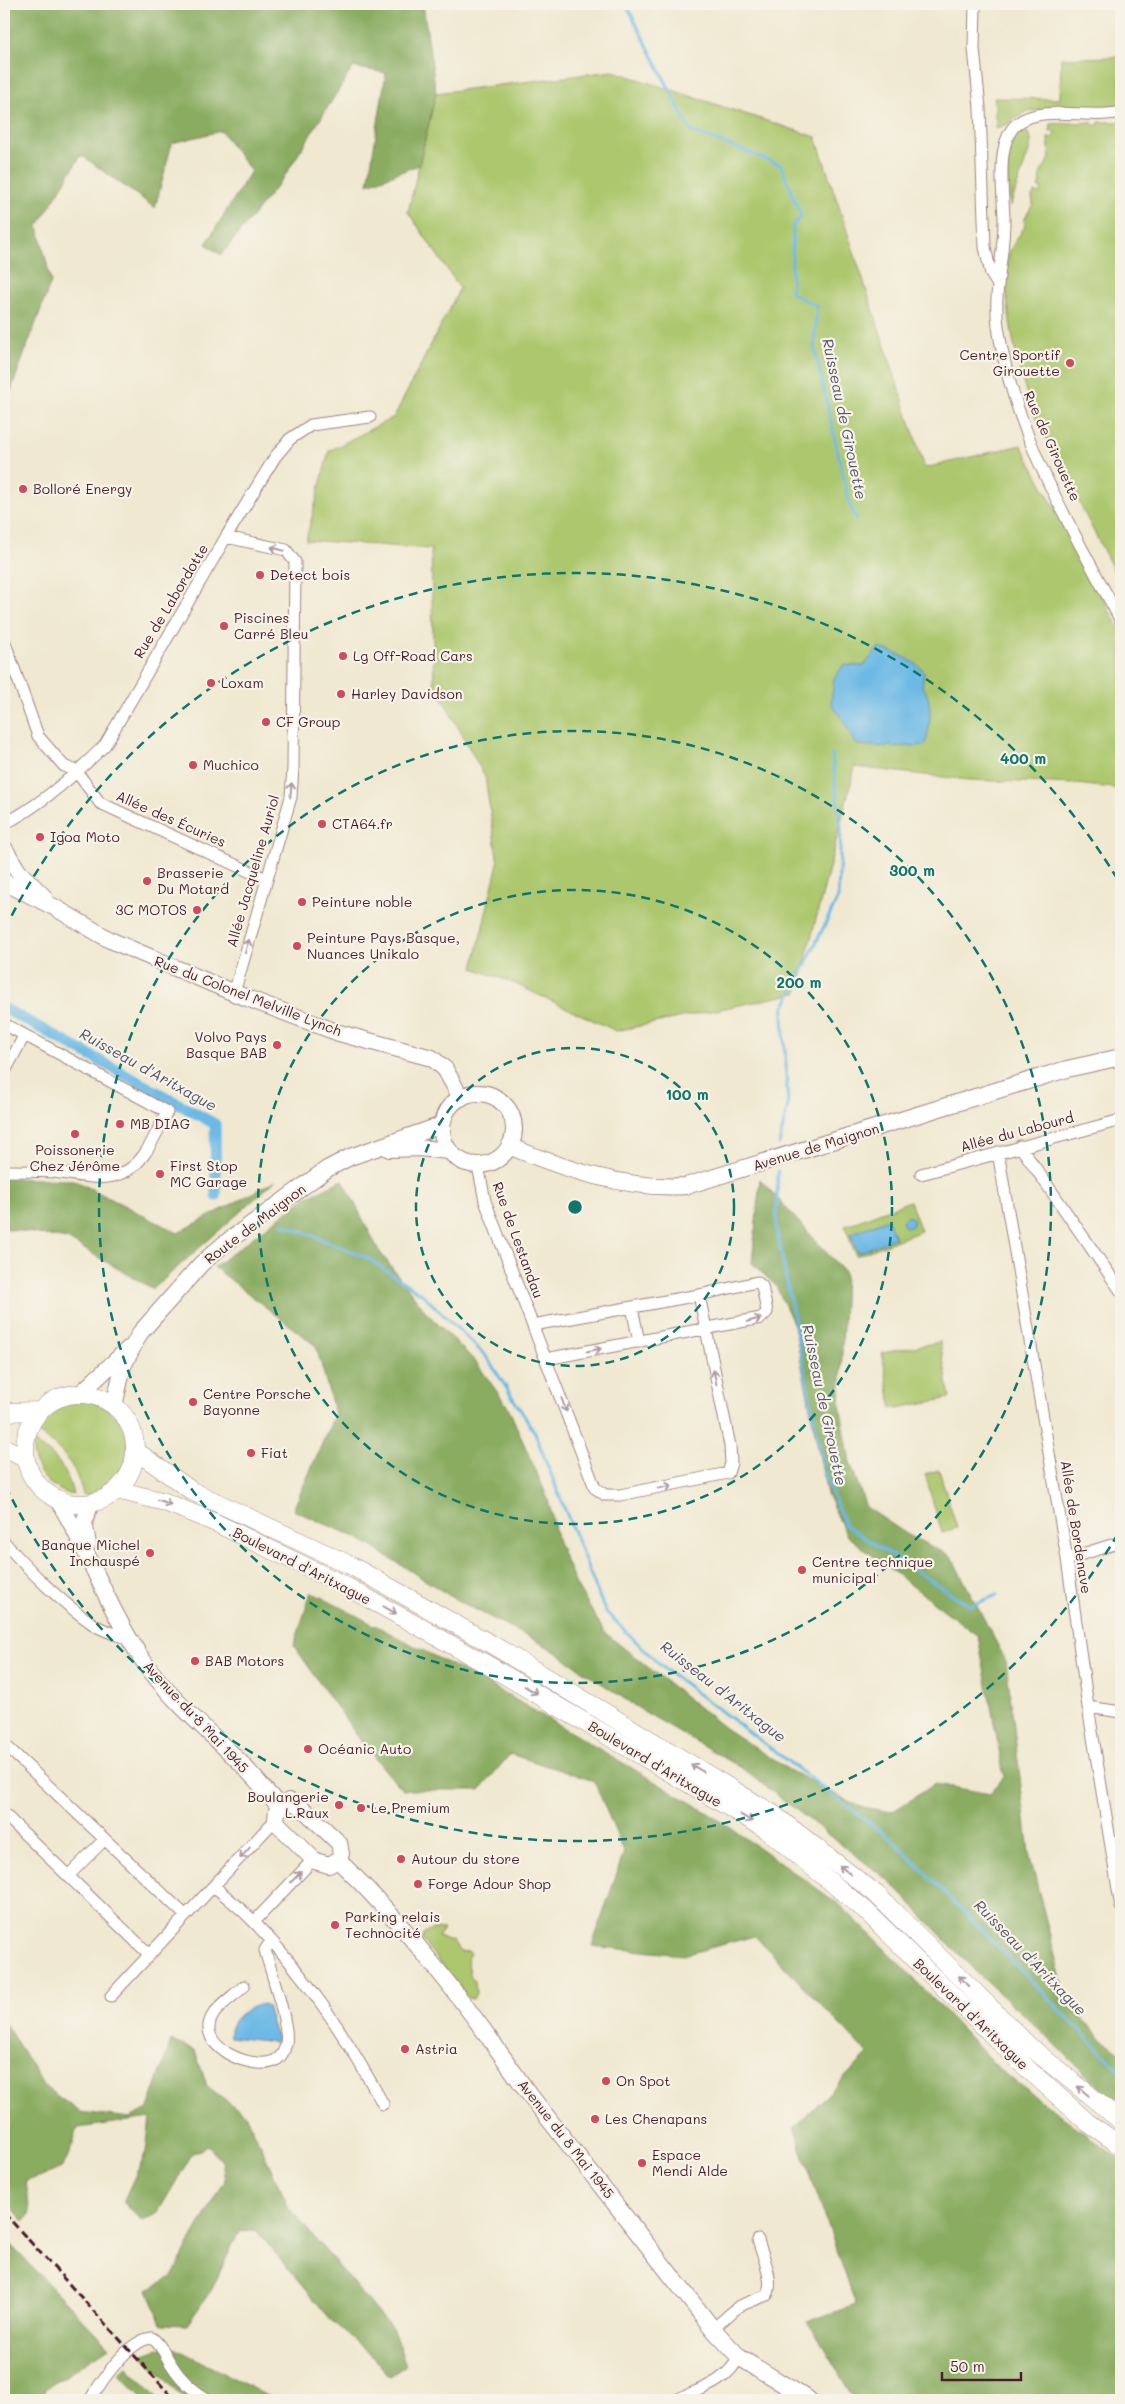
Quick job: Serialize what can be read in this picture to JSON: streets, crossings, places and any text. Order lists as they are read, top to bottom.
{
  "streets": {
    "main road": ["Boulevard d'Aritxague"],
    "street": [
      "Rue de Girouette",
      "Rue de Labordotte",
      "Allée des Écuries",
      "Allée Jacqueline Auriol",
      "Rue du Colonel Melville Lynch",
      "Allée du Labourd",
      "Avenue de Maignon",
      "Route de Maignon",
      "Rue de Lestandau",
      "Allée de Bordenave",
      "Avenue du 8 Mai 1945"
    ]
  },
  "crossings": [
    ["Rue de Labordotte", "Allée des Écuries"],
    ["Rue de Labordotte", "Allée Jacqueline Auriol"],
    ["Allée des Écuries", "Allée Jacqueline Auriol"],
    ["Allée Jacqueline Auriol", "Rue du Colonel Melville Lynch"],
    ["Rue du Colonel Melville Lynch", "Avenue de Maignon"],
    ["Rue du Colonel Melville Lynch", "Route de Maignon"],
    ["Rue du Colonel Melville Lynch", "Rue de Lestandau"],
    ["Allée du Labourd", "Allée de Bordenave"],
    ["Avenue de Maignon", "Route de Maignon"],
    ["Avenue de Maignon", "Rue de Lestandau"],
    ["Route de Maignon", "Rue de Lestandau"],
    ["Route de Maignon", "Boulevard d'Aritxague"],
    ["Route de Maignon", "Avenue du 8 Mai 1945"],
    ["Boulevard d'Aritxague", "Avenue du 8 Mai 1945"]
  ],
  "one_way": ["Allée Jacqueline Auriol"],
  "water": ["Ruisseau de Girouette", "Ruisseau d'Aritxague"],
  "places": [
    "Centre Sportif Girouette",
    "Bolloré Energy",
    "Detect bois",
    "Piscines Carré Bleu",
    "Lg Off-Road Cars",
    "Loxam",
    "Harley Davidson",
    "CF Group",
    "Muchico",
    "CTA64.fr",
    "Igoa Moto",
    "Brasserie Du Motard",
    "Peinture noble",
    "3C MOTOS",
    "Peinture Pays Basque, Nuances Unikalo",
    "Volvo Pays Basque BAB",
    "MB DIAG",
    "Poissonerie Chez Jérôme",
    "First Stop MC Garage",
    "Centre Porsche Bayonne",
    "Fiat",
    "Banque Michel Inchauspé",
    "Centre technique municipal",
    "BAB Motors",
    "Océanic Auto",
    "Boulangerie L.Raux",
    "Le Premium",
    "Autour du store",
    "Forge Adour Shop",
    "Parking relais Technocité",
    "Astria",
    "On Spot",
    "Les Chenapans",
    "Espace Mendi Alde"
  ],
  "scale_bar": "50 m",
  "rings": [
    "400 m",
    "300 m",
    "200 m",
    "100 m"
  ]
}
